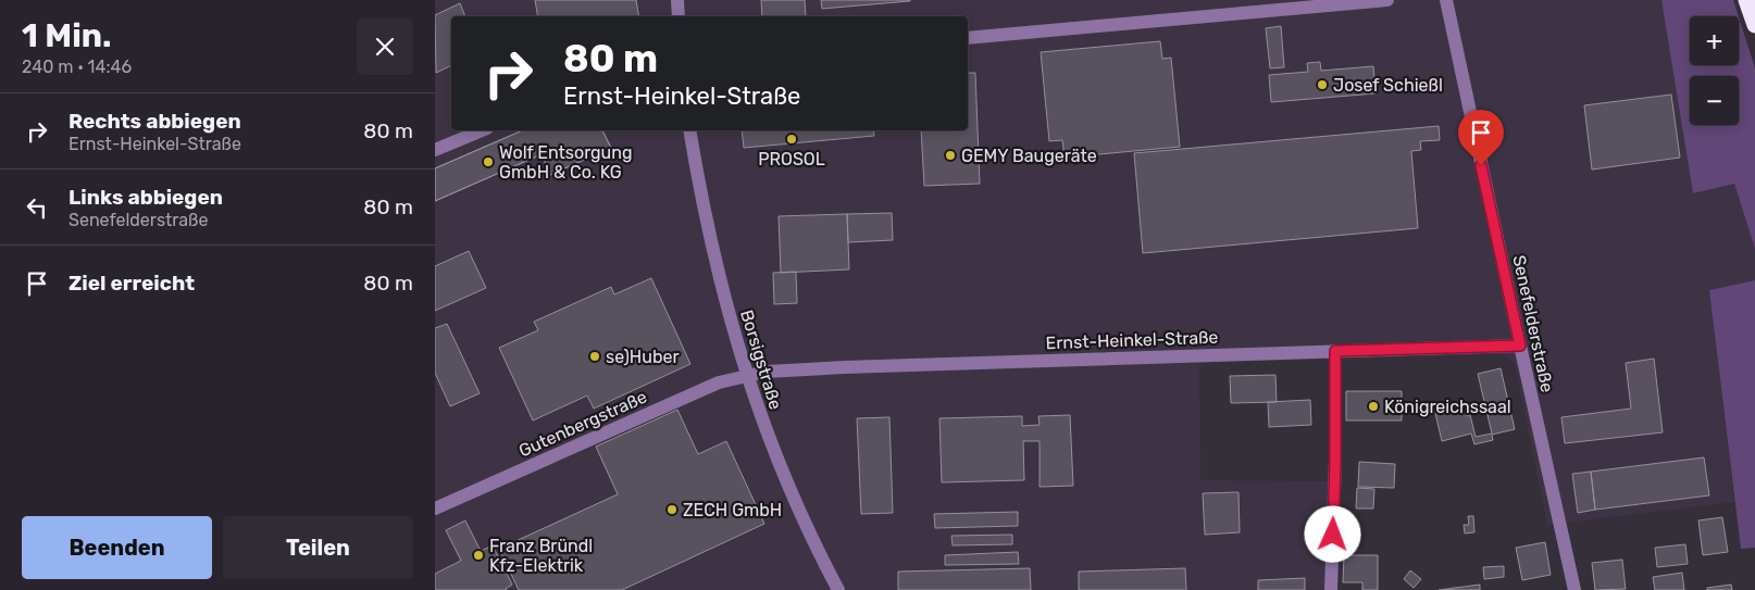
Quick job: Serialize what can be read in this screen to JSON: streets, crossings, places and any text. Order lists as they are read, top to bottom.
{
  "streets": {
    "street": [
      "Senefelderstraße",
      "Ernst-Heinkel-Straße",
      "Borsigstraße",
      "Gutenbergstraße"
    ]
  },
  "crossings": [
    ["Senefelderstraße", "Ernst-Heinkel-Straße"],
    ["Ernst-Heinkel-Straße", "Borsigstraße"],
    ["Ernst-Heinkel-Straße", "Gutenbergstraße"],
    ["Borsigstraße", "Gutenbergstraße"]
  ],
  "places": [
    "Josef Schießl",
    "PROSOL",
    "GEMY Baugeräte",
    "Wolf Entsorgung GmbH & Co. KG",
    "se)Huber",
    "Königreichssaal",
    "ZECH GmbH",
    "Franz Bründl Kfz-Elektrik"
  ],
  "page": {
    "heading": ["1 Min.", "240 m · 14:46"],
    "map_buttons": ["+", "−"],
    "turn": ["80 m", "Ernst-Heinkel-Straße"],
    "list": [
      {
        "name": "Rechts abbiegen",
        "note": "Ernst-Heinkel-Straße",
        "value": "80 m"
      },
      {
        "name": "Links abbiegen",
        "note": "Senefelderstraße",
        "value": "80 m"
      },
      {
        "name": "Ziel erreicht",
        "value": "80 m"
      }
    ],
    "buttons": ["Beenden", "Teilen"]
  }
}
